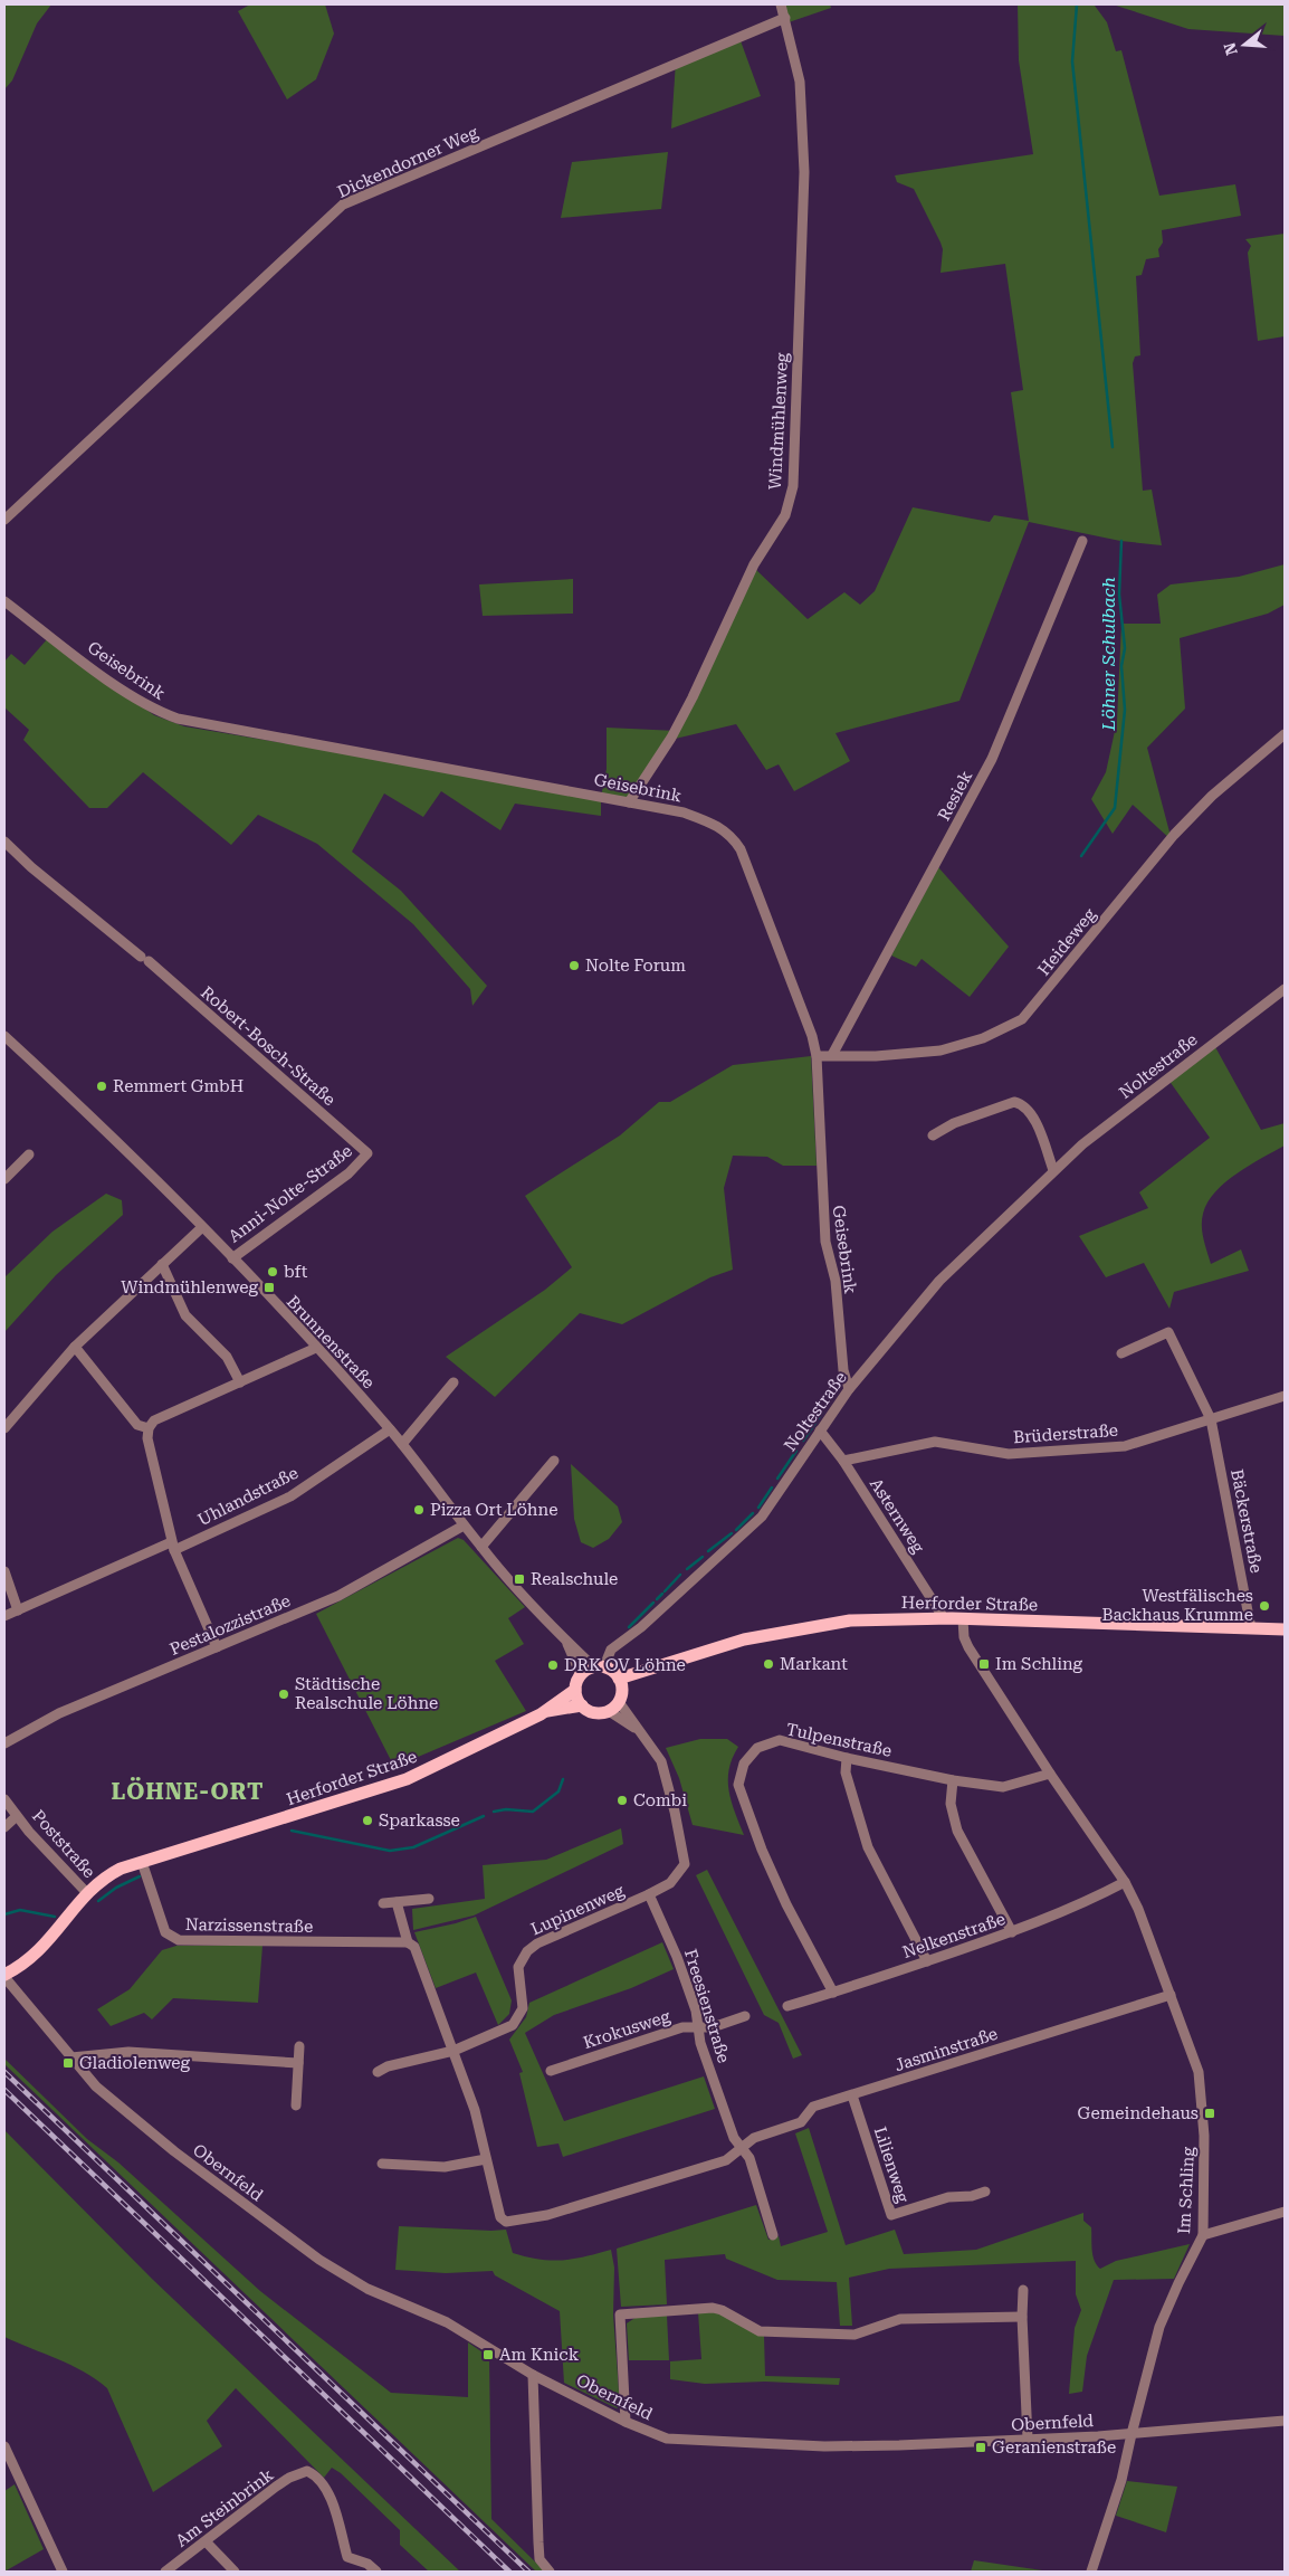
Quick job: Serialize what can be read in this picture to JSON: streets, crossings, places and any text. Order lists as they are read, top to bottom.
{
  "streets": {
    "main road": ["Herforder Straße"],
    "street": [
      "Dickendorner Weg",
      "Windmühlenweg",
      "Geisebrink",
      "Resiek",
      "Heideweg",
      "Robert-Bosch-Straße",
      "Noltestraße",
      "Anni-Nolte-Straße",
      "Brunnenstraße",
      "Brüderstraße",
      "Uhlandstraße",
      "Asternweg",
      "Bäckerstraße",
      "Pestalozzistraße",
      "Tulpenstraße",
      "Poststraße",
      "Lupinenweg",
      "Narzissenstraße",
      "Nelkenstraße",
      "Freesienstraße",
      "Krokusweg",
      "Jasminstraße",
      "Lilienweg",
      "Obernfeld",
      "Im Schling",
      "Am Steinbrink"
    ]
  },
  "crossings": [
    ["Dickendorner Weg", "Windmühlenweg"],
    ["Windmühlenweg", "Geisebrink"],
    ["Geisebrink", "Heideweg"],
    ["Geisebrink", "Noltestraße"],
    ["Resiek", "Heideweg"],
    ["Robert-Bosch-Straße", "Anni-Nolte-Straße"],
    ["Noltestraße", "Brunnenstraße"],
    ["Noltestraße", "Asternweg"],
    ["Noltestraße", "Herforder Straße"],
    ["Anni-Nolte-Straße", "Brunnenstraße"],
    ["Brunnenstraße", "Uhlandstraße"],
    ["Brunnenstraße", "Herforder Straße"],
    ["Brunnenstraße", "Pestalozzistraße"],
    ["Brüderstraße", "Asternweg"],
    ["Brüderstraße", "Bäckerstraße"],
    ["Asternweg", "Herforder Straße"],
    ["Bäckerstraße", "Herforder Straße"],
    ["Herforder Straße", "Poststraße"],
    ["Herforder Straße", "Narzissenstraße"],
    ["Herforder Straße", "Obernfeld"],
    ["Herforder Straße", "Im Schling"],
    ["Tulpenstraße", "Nelkenstraße"],
    ["Tulpenstraße", "Im Schling"],
    ["Lupinenweg", "Freesienstraße"],
    ["Lupinenweg", "Jasminstraße"],
    ["Narzissenstraße", "Jasminstraße"],
    ["Nelkenstraße", "Im Schling"],
    ["Freesienstraße", "Krokusweg"],
    ["Freesienstraße", "Jasminstraße"],
    ["Jasminstraße", "Lilienweg"],
    ["Jasminstraße", "Im Schling"],
    ["Obernfeld", "Im Schling"]
  ],
  "districts": ["LÖHNE-ORT"],
  "water": ["Löhner Schulbach"],
  "places": {
    "other": [
      "Nolte Forum",
      "Remmert GmbH",
      "bft",
      "Pizza Ort Löhne",
      "Westfälisches Backhaus Krumme",
      "Markant",
      "DRK OV Löhne",
      "Städtische Realschule Löhne",
      "Combi",
      "Sparkasse"
    ],
    "transit": [
      "Windmühlenweg",
      "Realschule",
      "Im Schling",
      "Gladiolenweg",
      "Gemeindehaus",
      "Am Knick",
      "Geranienstraße"
    ]
  },
  "north": "left"
}
